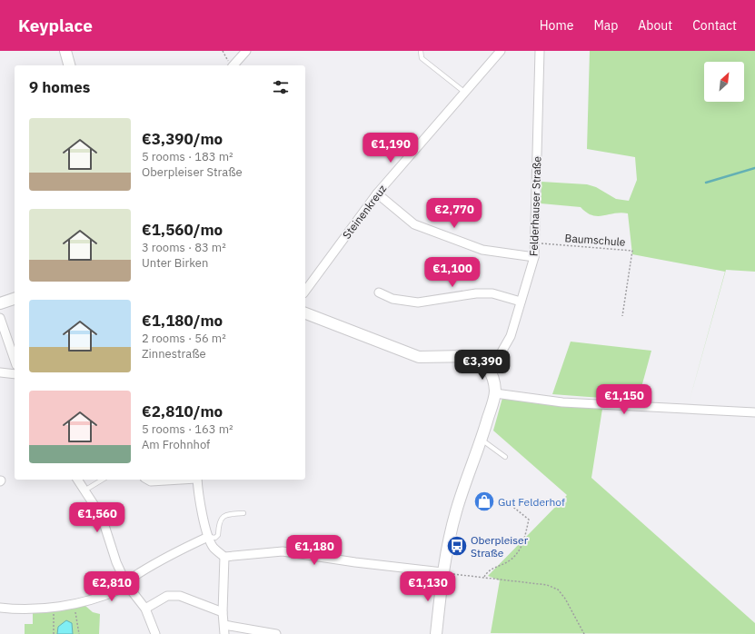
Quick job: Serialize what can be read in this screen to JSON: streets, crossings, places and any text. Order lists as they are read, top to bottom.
{
  "streets": {
    "street": ["Felderhauser Straße", "Steinenkreuz"],
    "path": ["Baumschule"]
  },
  "crossings": [
    ["Felderhauser Straße", "Baumschule"]
  ],
  "places": {
    "shop": ["Gut Felderhof"],
    "bus stop": ["Oberpleiser Straße"]
  },
  "north": "top right",
  "page": {
    "header": "Keyplace",
    "nav": [
      "Home",
      "Map",
      "About",
      "Contact"
    ],
    "heading": "9 homes",
    "list": [
      {
        "name": "€3,390/mo",
        "note": "5 rooms · 183 m² · Oberpleiser Straße"
      },
      {
        "name": "€1,560/mo",
        "note": "3 rooms · 83 m² · Unter Birken"
      },
      {
        "name": "€1,180/mo",
        "note": "2 rooms · 56 m² · Zinnestraße"
      },
      {
        "name": "€2,810/mo",
        "note": "5 rooms · 163 m² · Am Frohnhof"
      }
    ],
    "price": [
      "€1,190",
      "€2,770",
      "€1,100",
      "€3,390",
      "€1,150",
      "€1,560",
      "€1,180",
      "€2,810",
      "€1,130"
    ]
  }
}
